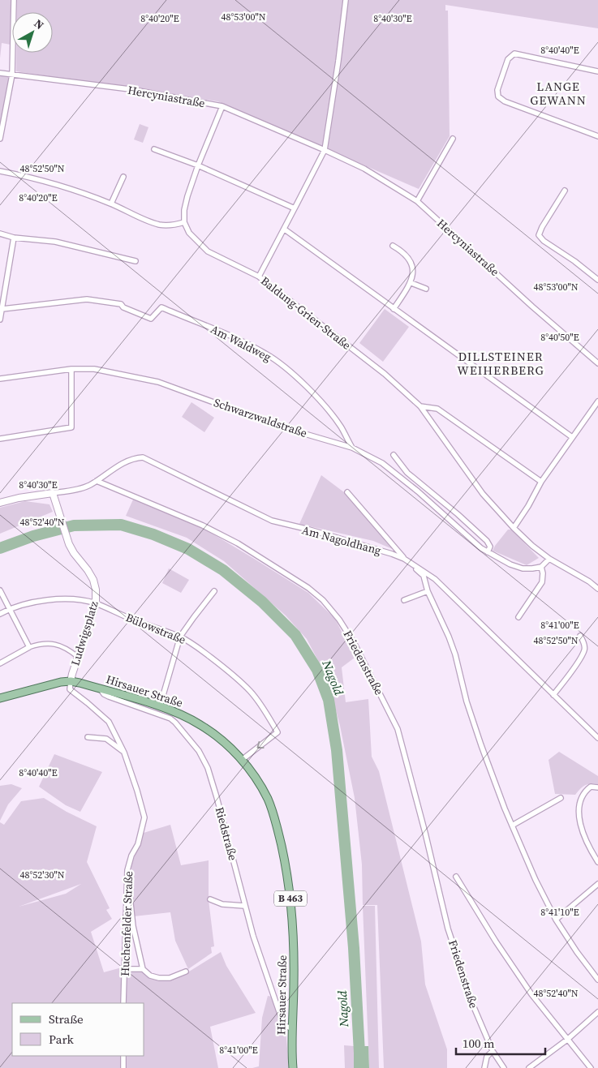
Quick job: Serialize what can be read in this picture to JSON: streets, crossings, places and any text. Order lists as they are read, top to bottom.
{
  "streets": {
    "main road": ["Hirsauer Straße", "B 463"],
    "street": [
      "Hercyniastraße",
      "Baldung-Grien-Straße",
      "Am Waldweg",
      "Schwarzwaldstraße",
      "Am Nagoldhang",
      "Bülowstraße",
      "Ludwigsplatz",
      "Friedenstraße",
      "Riedstraße",
      "Huchenfelder Straße"
    ]
  },
  "crossings": [
    ["Am Waldweg", "Schwarzwaldstraße"],
    ["Am Nagoldhang", "Friedenstraße"],
    ["Bülowstraße", "Ludwigsplatz"],
    ["Bülowstraße", "Hirsauer Straße"],
    ["Ludwigsplatz", "Hirsauer Straße"],
    ["Ludwigsplatz", "Huchenfelder Straße"],
    ["Hirsauer Straße", "Riedstraße"],
    ["Hirsauer Straße", "Huchenfelder Straße"]
  ],
  "districts": ["LANGE GEWANN", "DILLSTEINER WEIHERBERG"],
  "water": ["Nagold"],
  "legend": ["Straße", "Park"],
  "scale_bar": "100 m",
  "north": "top right",
  "coordinates": [
    "48°53'00\"N",
    "8°40'20\"E",
    "8°40'30\"E",
    "8°40'40\"E",
    "48°52'50\"N",
    "8°40'50\"E",
    "48°52'40\"N",
    "8°41'00\"E",
    "48°52'30\"N",
    "8°41'10\"E"
  ]
}
